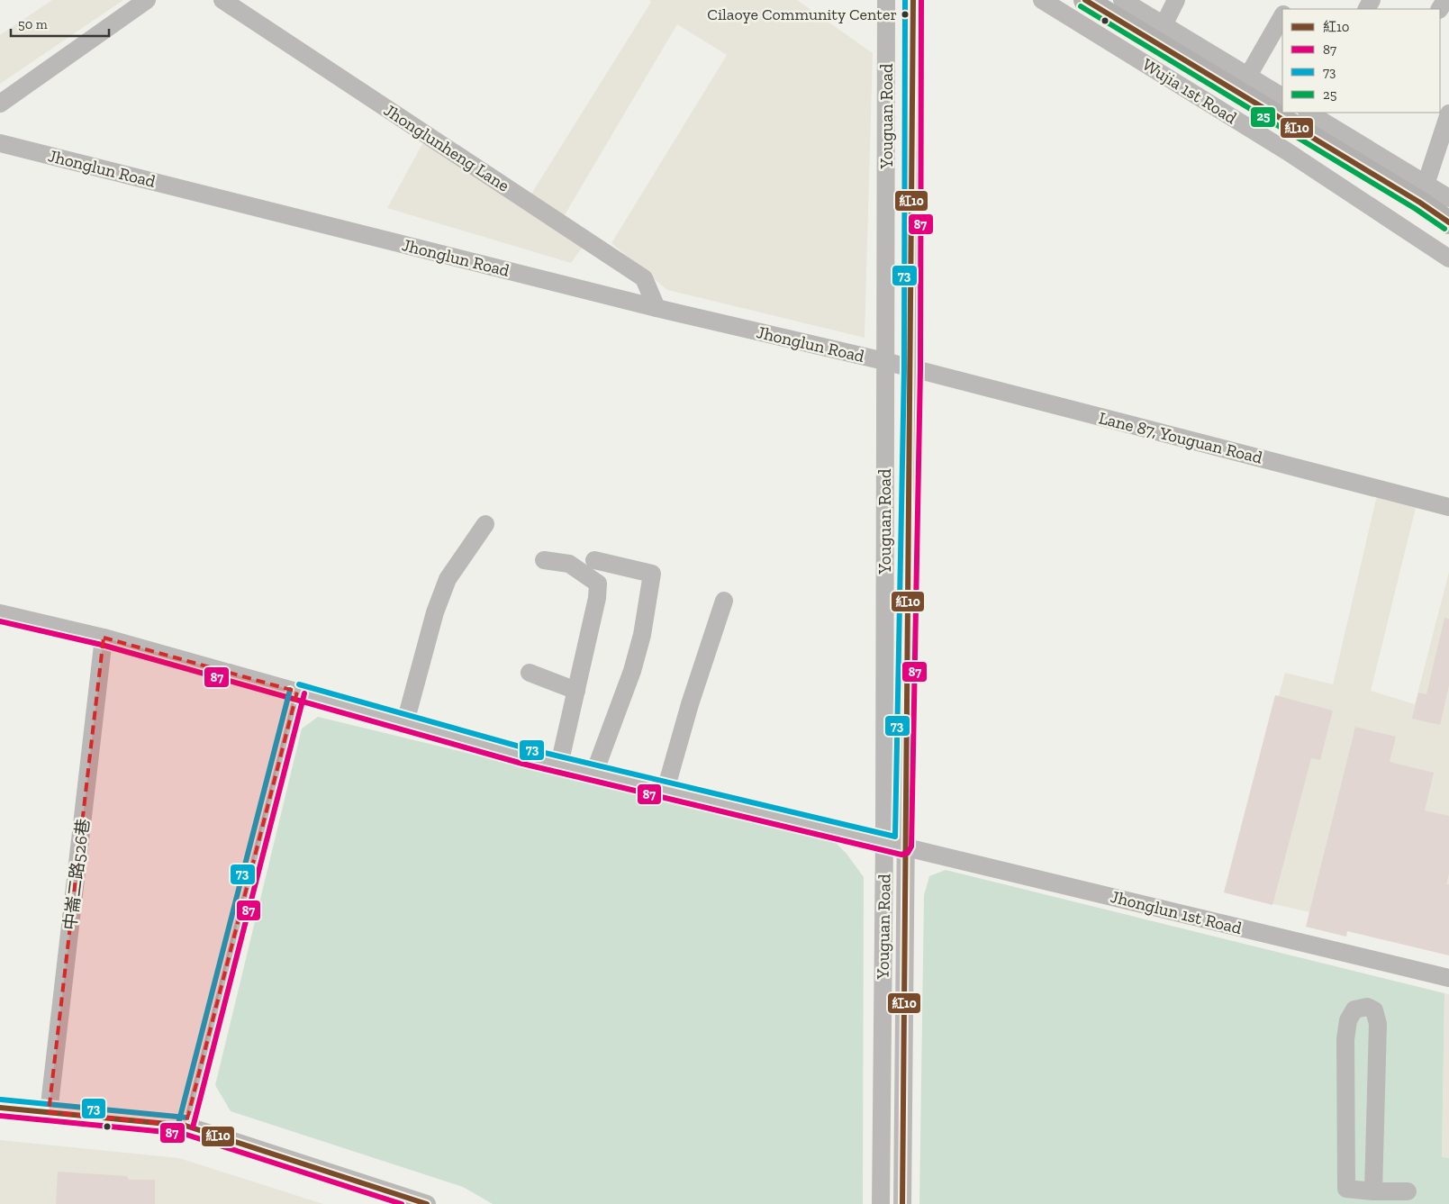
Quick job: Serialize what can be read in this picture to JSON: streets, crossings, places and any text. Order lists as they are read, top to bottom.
{
  "streets": {
    "main road": ["Wujia 1st Road"],
    "street": [
      "Youguan Road",
      "Jhonglunheng Lane",
      "Jhonglun Road",
      "Lane 87, Youguan Road",
      "中崙二路526巷",
      "Jhonglun 1st Road"
    ]
  },
  "crossings": [
    ["Youguan Road", "Jhonglun Road"],
    ["Youguan Road", "Lane 87, Youguan Road"],
    ["Youguan Road", "Jhonglun 1st Road"],
    ["Jhonglunheng Lane", "Jhonglun Road"],
    ["Jhonglun Road", "Lane 87, Youguan Road"]
  ],
  "places": ["Cilaoye Community Center"],
  "lines": [
    "transit line 紅10",
    "transit line 87",
    "transit line 73",
    "transit line 25"
  ],
  "legend": [
    "紅10",
    "87",
    "73",
    "25"
  ],
  "scale_bar": "50 m"
}
